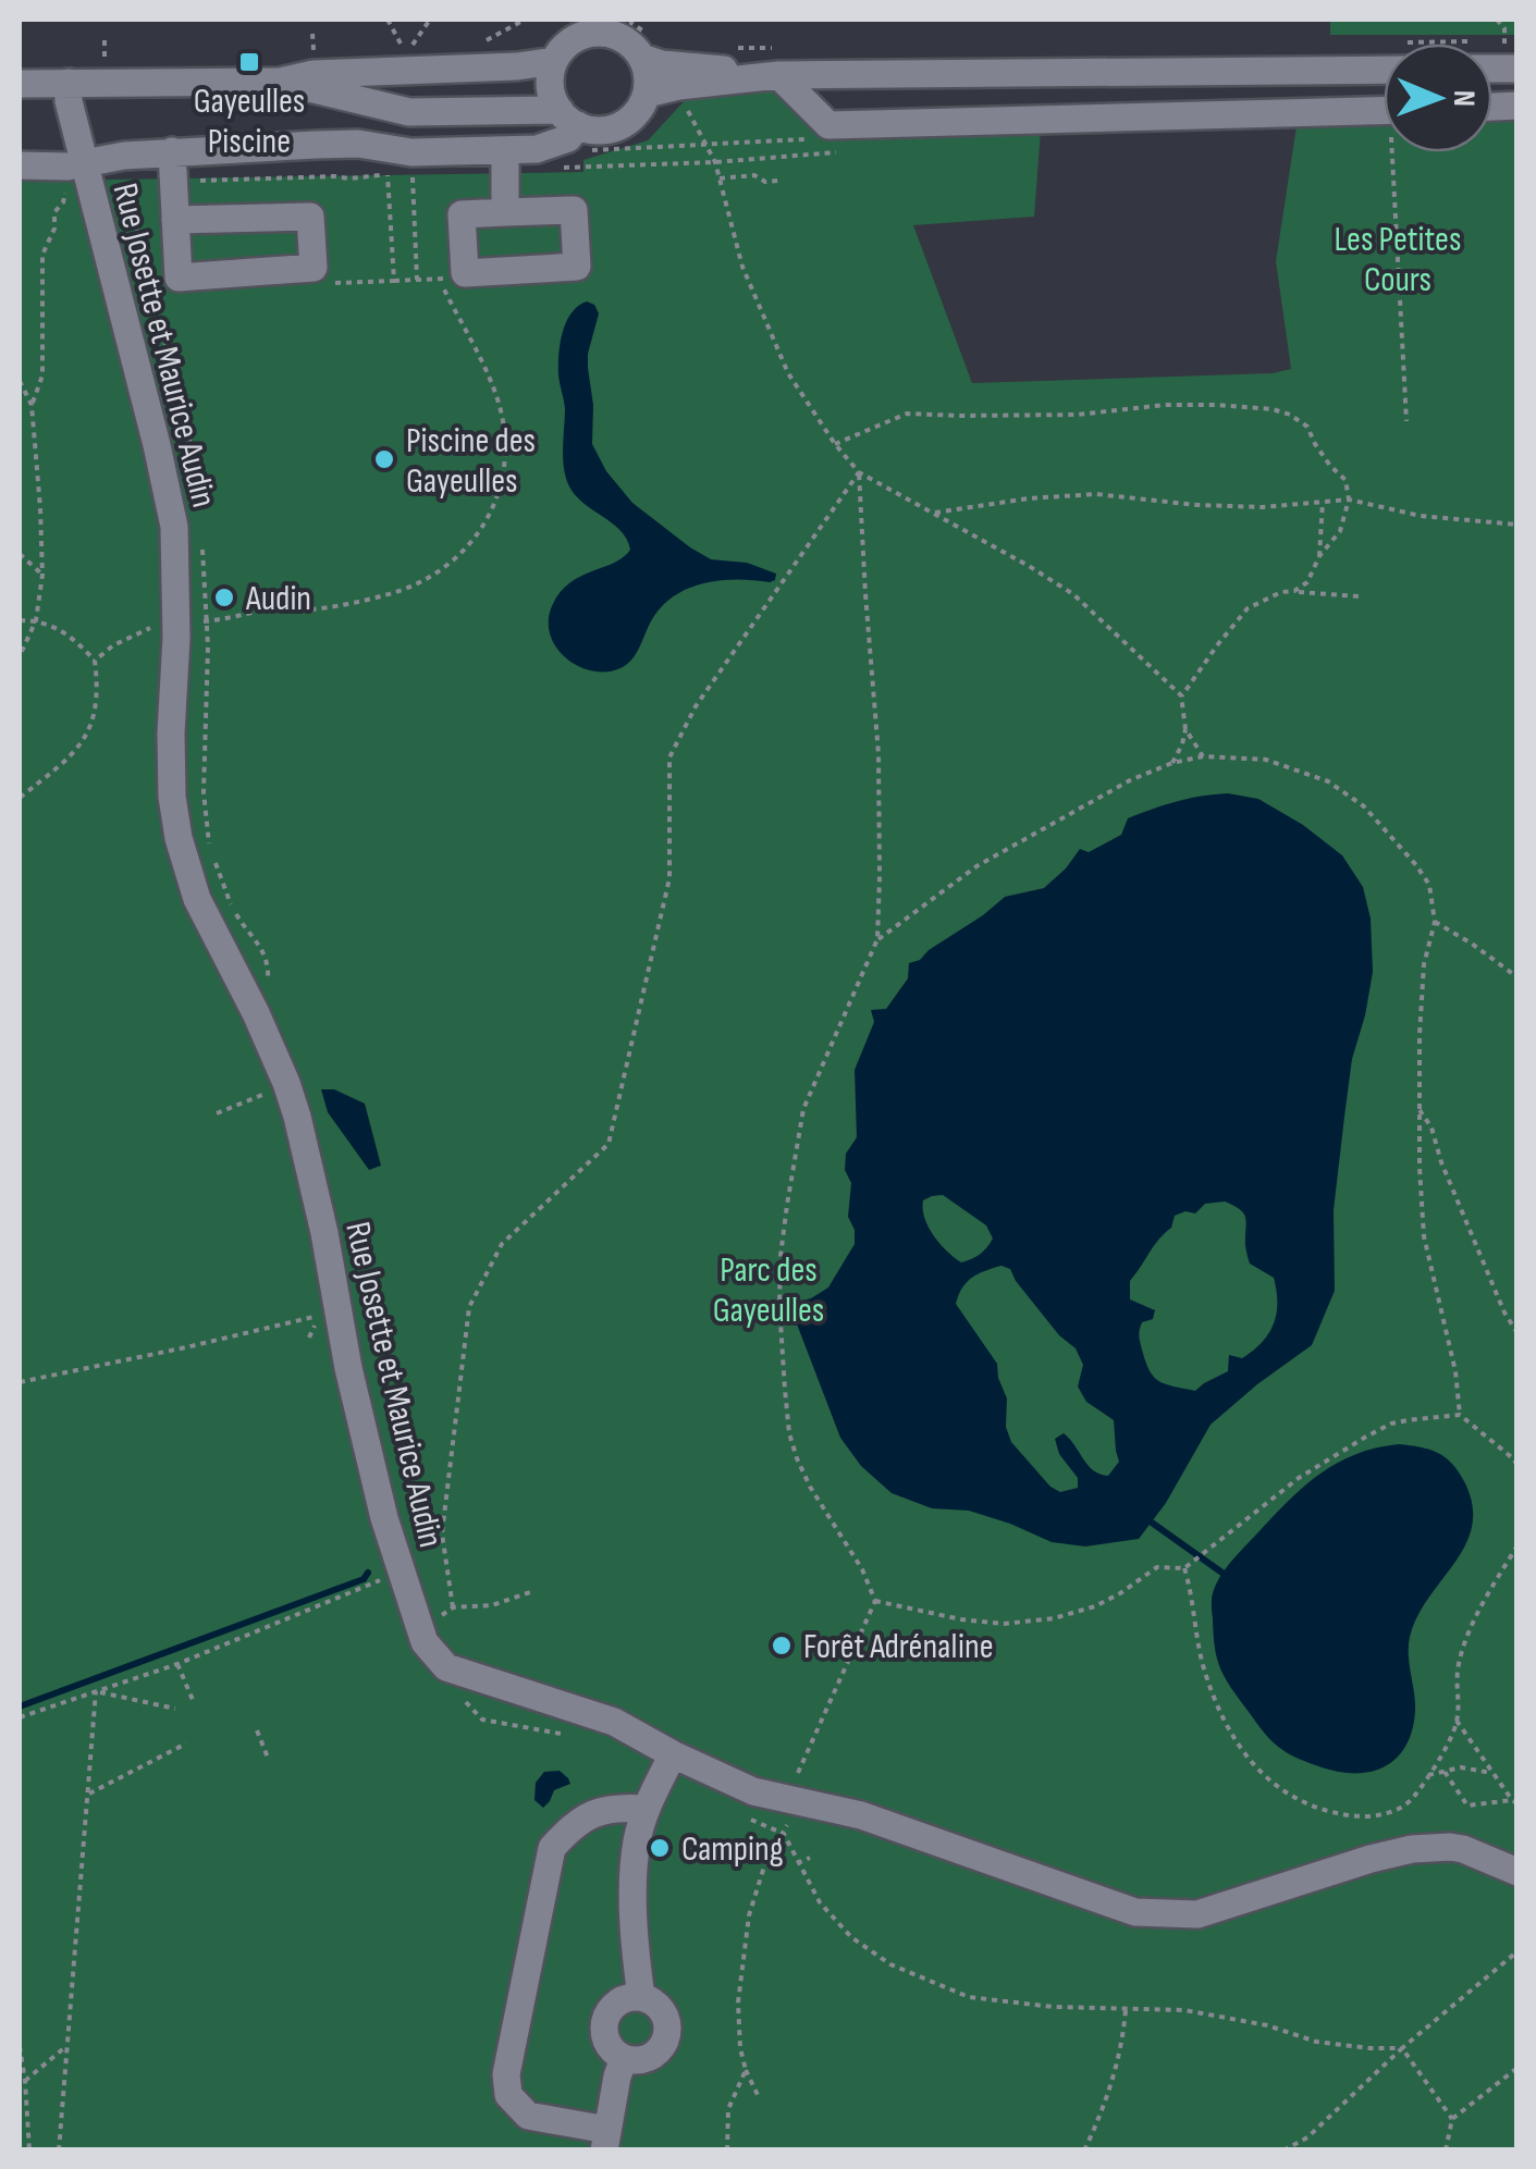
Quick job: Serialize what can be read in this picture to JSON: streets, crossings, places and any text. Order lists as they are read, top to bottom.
{
  "streets": {
    "street": ["Rue Josette et Maurice Audin"]
  },
  "parks": ["Les Petites Cours", "Parc des Gayeulles"],
  "places": {
    "transit": ["Gayeulles Piscine"],
    "other": [
      "Piscine des Gayeulles",
      "Audin",
      "Forêt Adrénaline",
      "Camping"
    ]
  },
  "north": "right"
}
